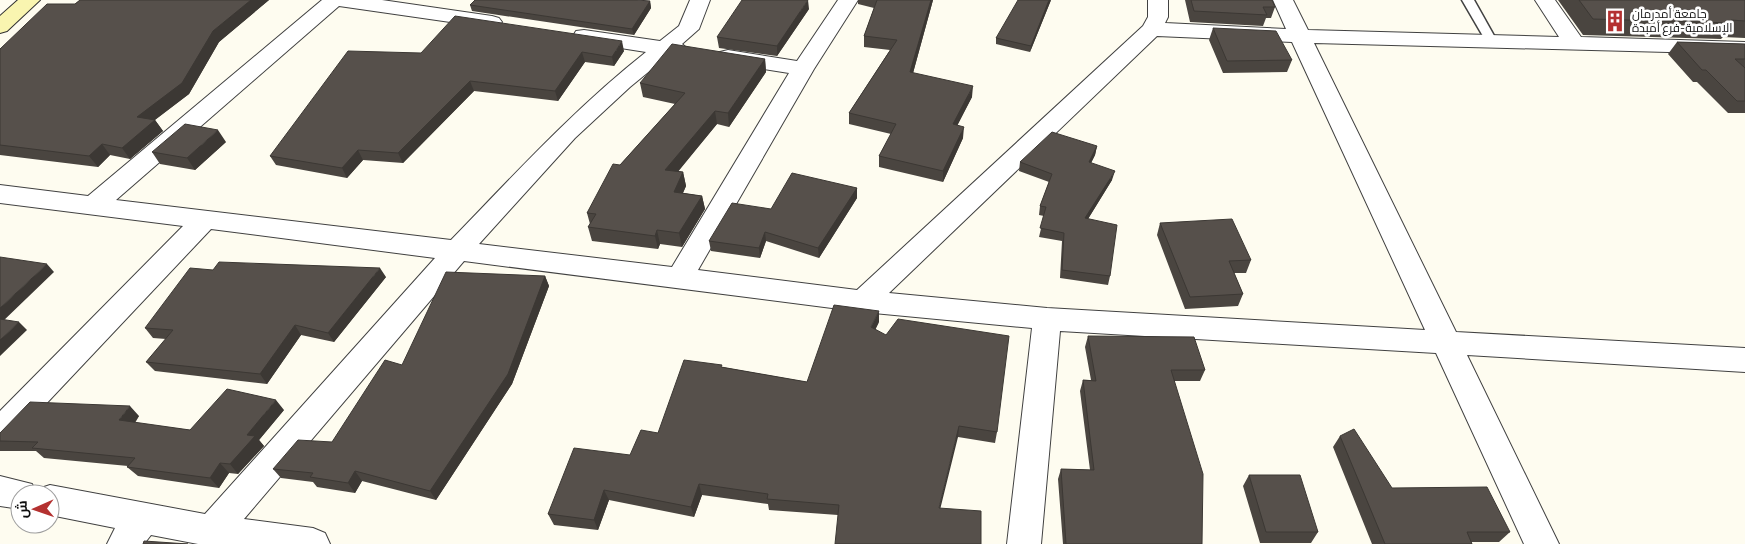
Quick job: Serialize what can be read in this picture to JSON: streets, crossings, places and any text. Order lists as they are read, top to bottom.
{
  "places": {
    "building": ["جامعة أمدرمان الإسلامية-فرع أمبدة"]
  },
  "north": "left"
}
